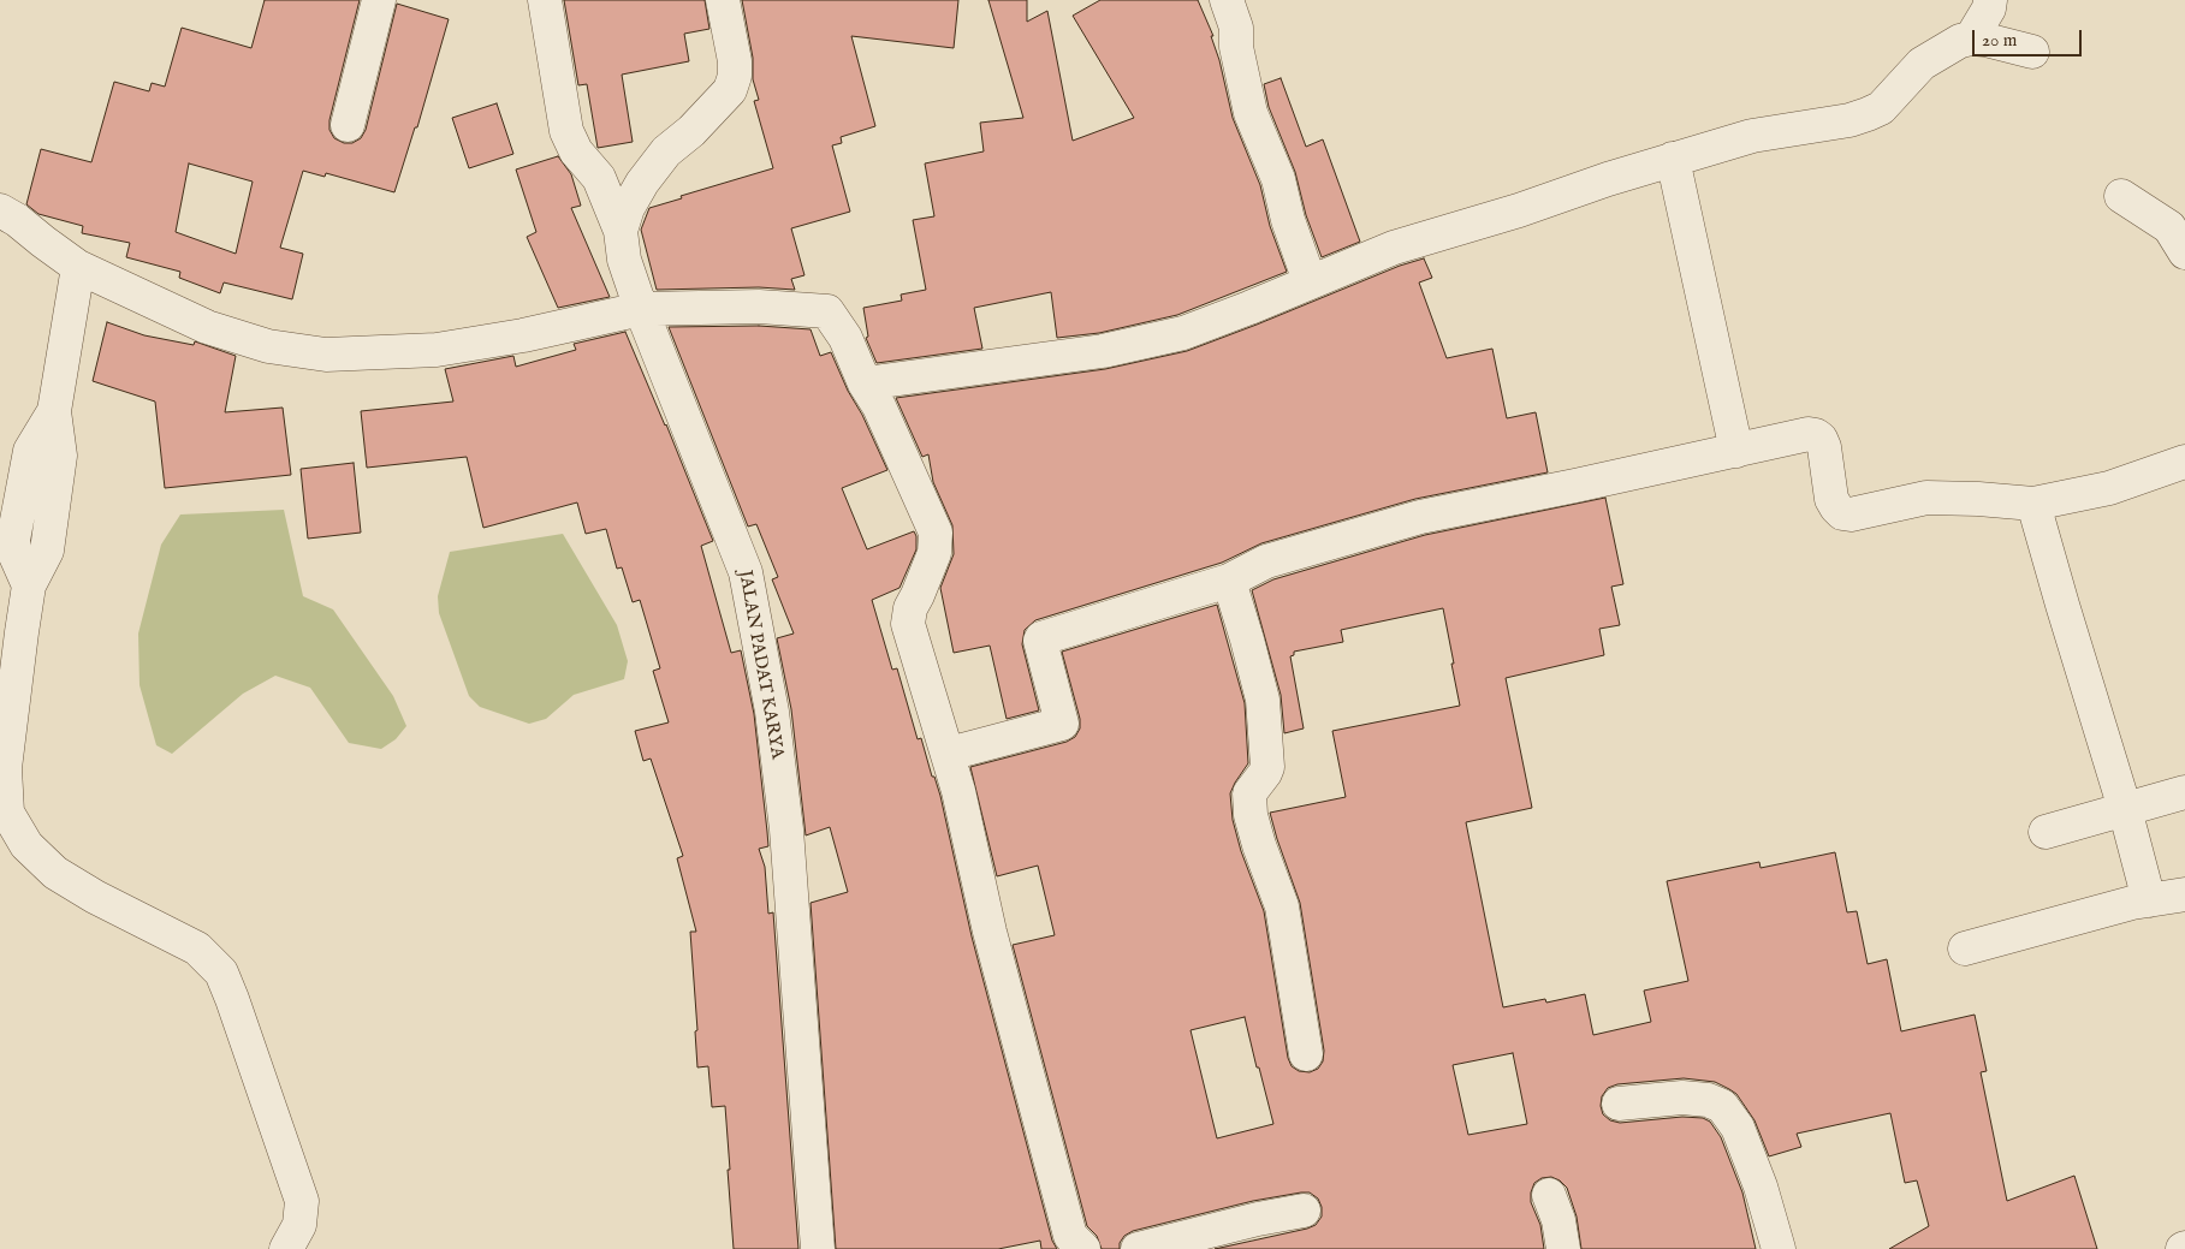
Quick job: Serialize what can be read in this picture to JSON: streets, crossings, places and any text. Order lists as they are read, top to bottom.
{
  "streets": {
    "street": ["JALAN PADAT KARYA"]
  },
  "scale_bar": "20 m"
}
